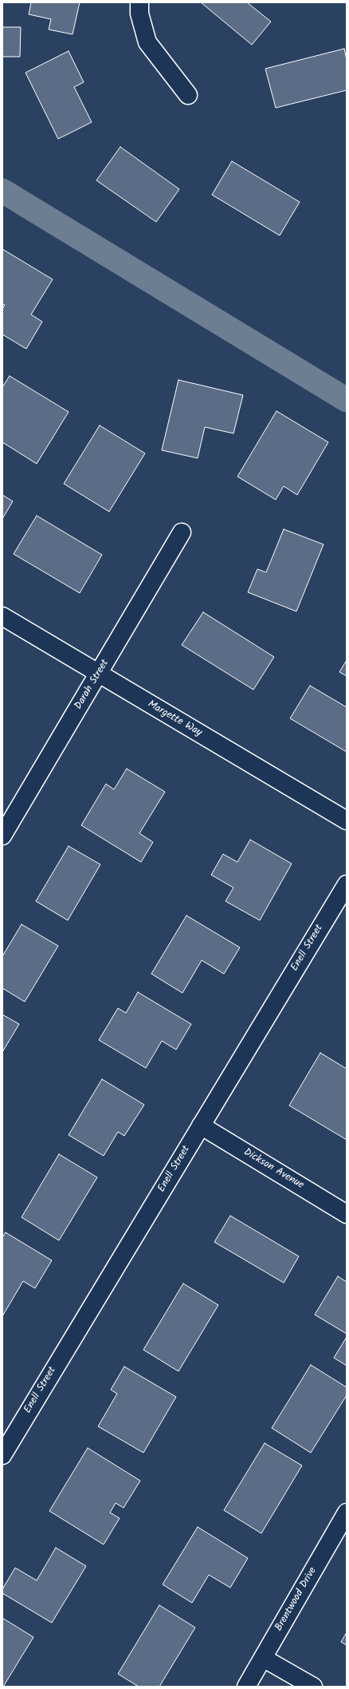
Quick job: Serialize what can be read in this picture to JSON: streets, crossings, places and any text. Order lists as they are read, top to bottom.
{
  "streets": {
    "street": [
      "Darah Street",
      "Margette Way",
      "Enell Street",
      "Dickson Avenue",
      "Brentwood Drive"
    ]
  },
  "crossings": [
    ["Darah Street", "Margette Way"],
    ["Enell Street", "Dickson Avenue"]
  ]
}
